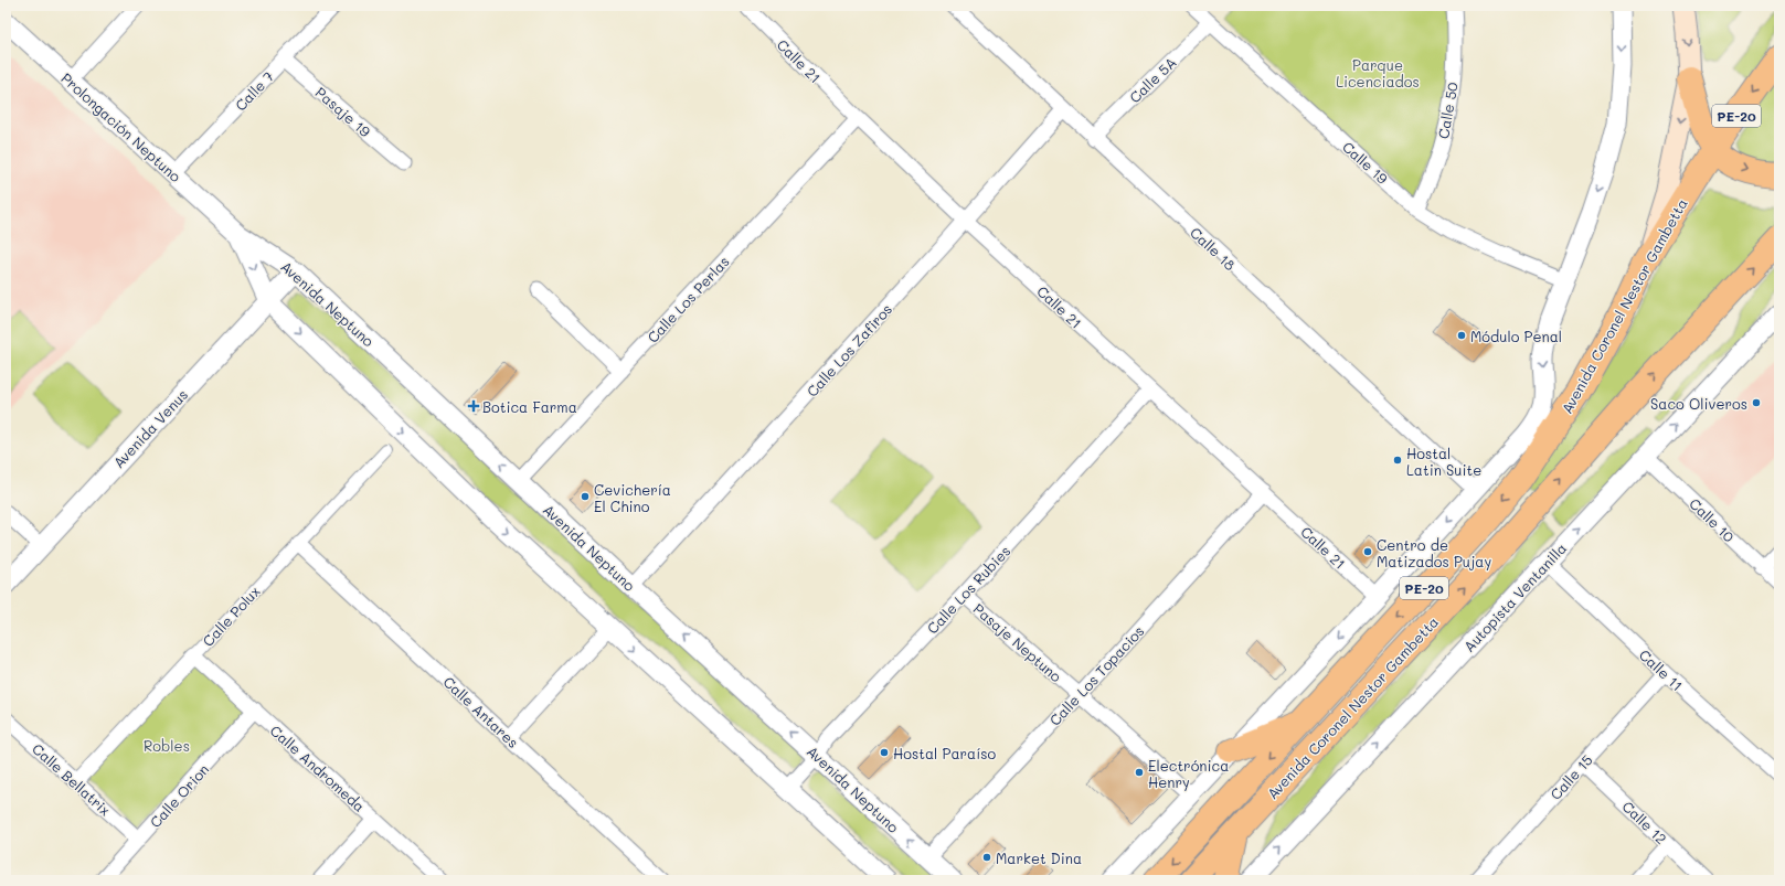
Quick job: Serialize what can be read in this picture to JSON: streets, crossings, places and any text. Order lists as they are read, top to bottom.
{
  "streets": {
    "highway": ["PE-20", "Avenida Coronel Nestor Gambetta"],
    "street": [
      "Calle 21",
      "Calle 5A",
      "Calle 7",
      "Calle 50",
      "Pasaje 19",
      "Prolongación Neptuno",
      "Calle 19",
      "Calle 18",
      "Calle Los Perlas",
      "Avenida Neptuno",
      "Calle Los Zafiros",
      "Avenida Venus",
      "Calle 10",
      "Calle Los Rubies",
      "Autopista Ventanilla",
      "Calle Polux",
      "Pasaje Neptuno",
      "Calle 11",
      "Calle Los Topacios",
      "Calle Antares",
      "Calle Andromeda",
      "Calle 15",
      "Calle Bellatrix",
      "Calle Orion",
      "Calle 12"
    ]
  },
  "crossings": [
    ["Calle 21", "Calle Los Perlas"],
    ["Calle 21", "Calle Los Zafiros"],
    ["Calle 21", "Calle Los Rubies"],
    ["Calle 21", "Calle Los Topacios"],
    ["Calle 5A", "Calle 19"],
    ["Calle 5A", "Calle 18"],
    ["Calle 7", "Pasaje 19"],
    ["Calle 7", "Prolongación Neptuno"],
    ["Calle 50", "Calle 19"],
    ["Prolongación Neptuno", "Avenida Neptuno"],
    ["Calle 18", "Calle Los Zafiros"],
    ["Calle Los Perlas", "Avenida Neptuno"],
    ["Avenida Neptuno", "Calle Los Zafiros"],
    ["Avenida Neptuno", "Avenida Venus"],
    ["Avenida Neptuno", "Calle Los Rubies"],
    ["Avenida Neptuno", "Calle Los Topacios"],
    ["Calle 10", "Autopista Ventanilla"],
    ["Calle Los Rubies", "Pasaje Neptuno"],
    ["Autopista Ventanilla", "Calle 11"],
    ["Calle Polux", "Calle Antares"],
    ["Calle Polux", "Calle Andromeda"],
    ["Calle Polux", "Calle Bellatrix"],
    ["Pasaje Neptuno", "Calle Los Topacios"],
    ["Calle 11", "Calle 15"],
    ["Calle Andromeda", "Calle Orion"],
    ["Calle 15", "Calle 12"],
    ["Calle Bellatrix", "Calle Orion"]
  ],
  "parks": ["Parque Licenciados", "Robles"],
  "places": {
    "other": [
      "Módulo Penal",
      "Saco Oliveros",
      "Hostal Latin Suite",
      "Cevichería El Chino",
      "Centro de Matizados Pujay",
      "Hostal Paraíso",
      "Electrónica Henry",
      "Market Dina"
    ],
    "health": ["Botica Farma"]
  }
}
